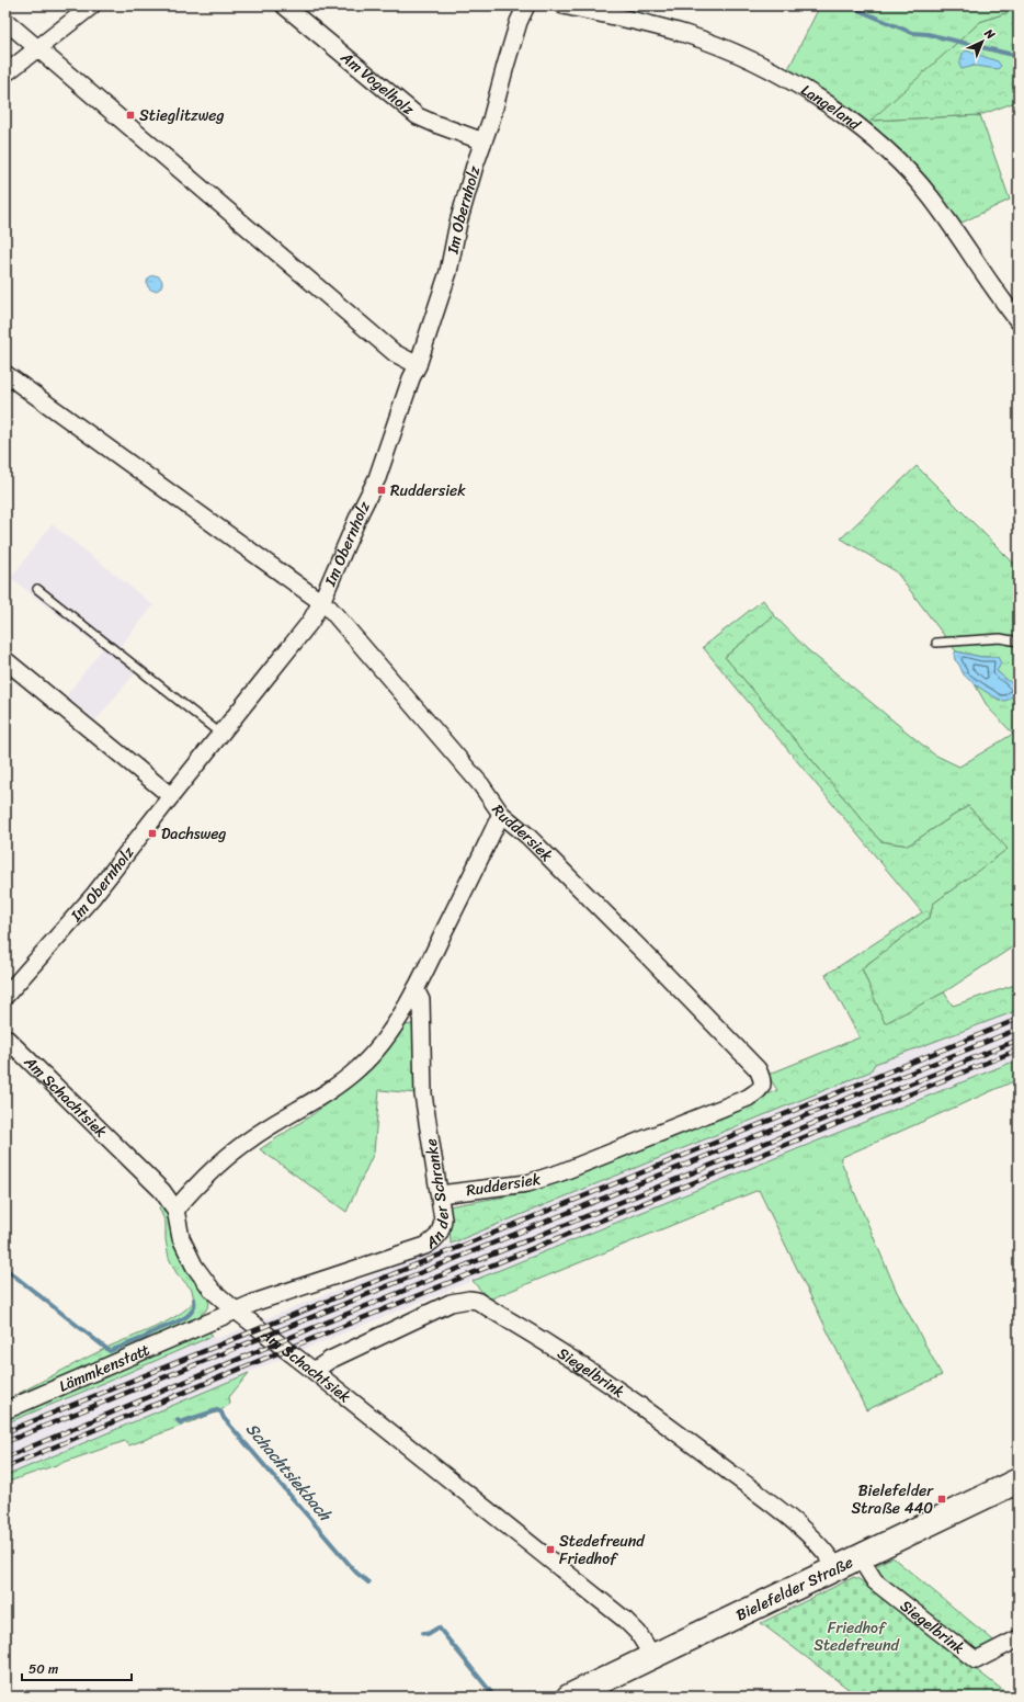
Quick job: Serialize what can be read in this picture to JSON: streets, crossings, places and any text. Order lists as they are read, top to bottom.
{
  "streets": {
    "main road": ["Bielefelder Straße"],
    "street": [
      "Am Vogelholz",
      "Langeland",
      "Im Obernholz",
      "Ruddersiek",
      "Am Schachtsiek",
      "An der Schranke",
      "Lämmkenstatt",
      "Siegelbrink"
    ]
  },
  "crossings": [
    ["Am Vogelholz", "Im Obernholz"],
    ["Im Obernholz", "Ruddersiek"],
    ["Ruddersiek", "An der Schranke"],
    ["Am Schachtsiek", "An der Schranke"],
    ["Am Schachtsiek", "Lämmkenstatt"],
    ["Am Schachtsiek", "Siegelbrink"],
    ["Am Schachtsiek", "Bielefelder Straße"],
    ["An der Schranke", "Lämmkenstatt"],
    ["Siegelbrink", "Bielefelder Straße"]
  ],
  "water": ["Schachtsiekbach"],
  "parks": ["Friedhof Stedefreund"],
  "places": {
    "transit": [
      "Stieglitzweg",
      "Ruddersiek",
      "Dachsweg",
      "Bielefelder Straße 440",
      "Stedefreund Friedhof"
    ]
  },
  "scale_bar": "50 m",
  "north": "top right"
}
